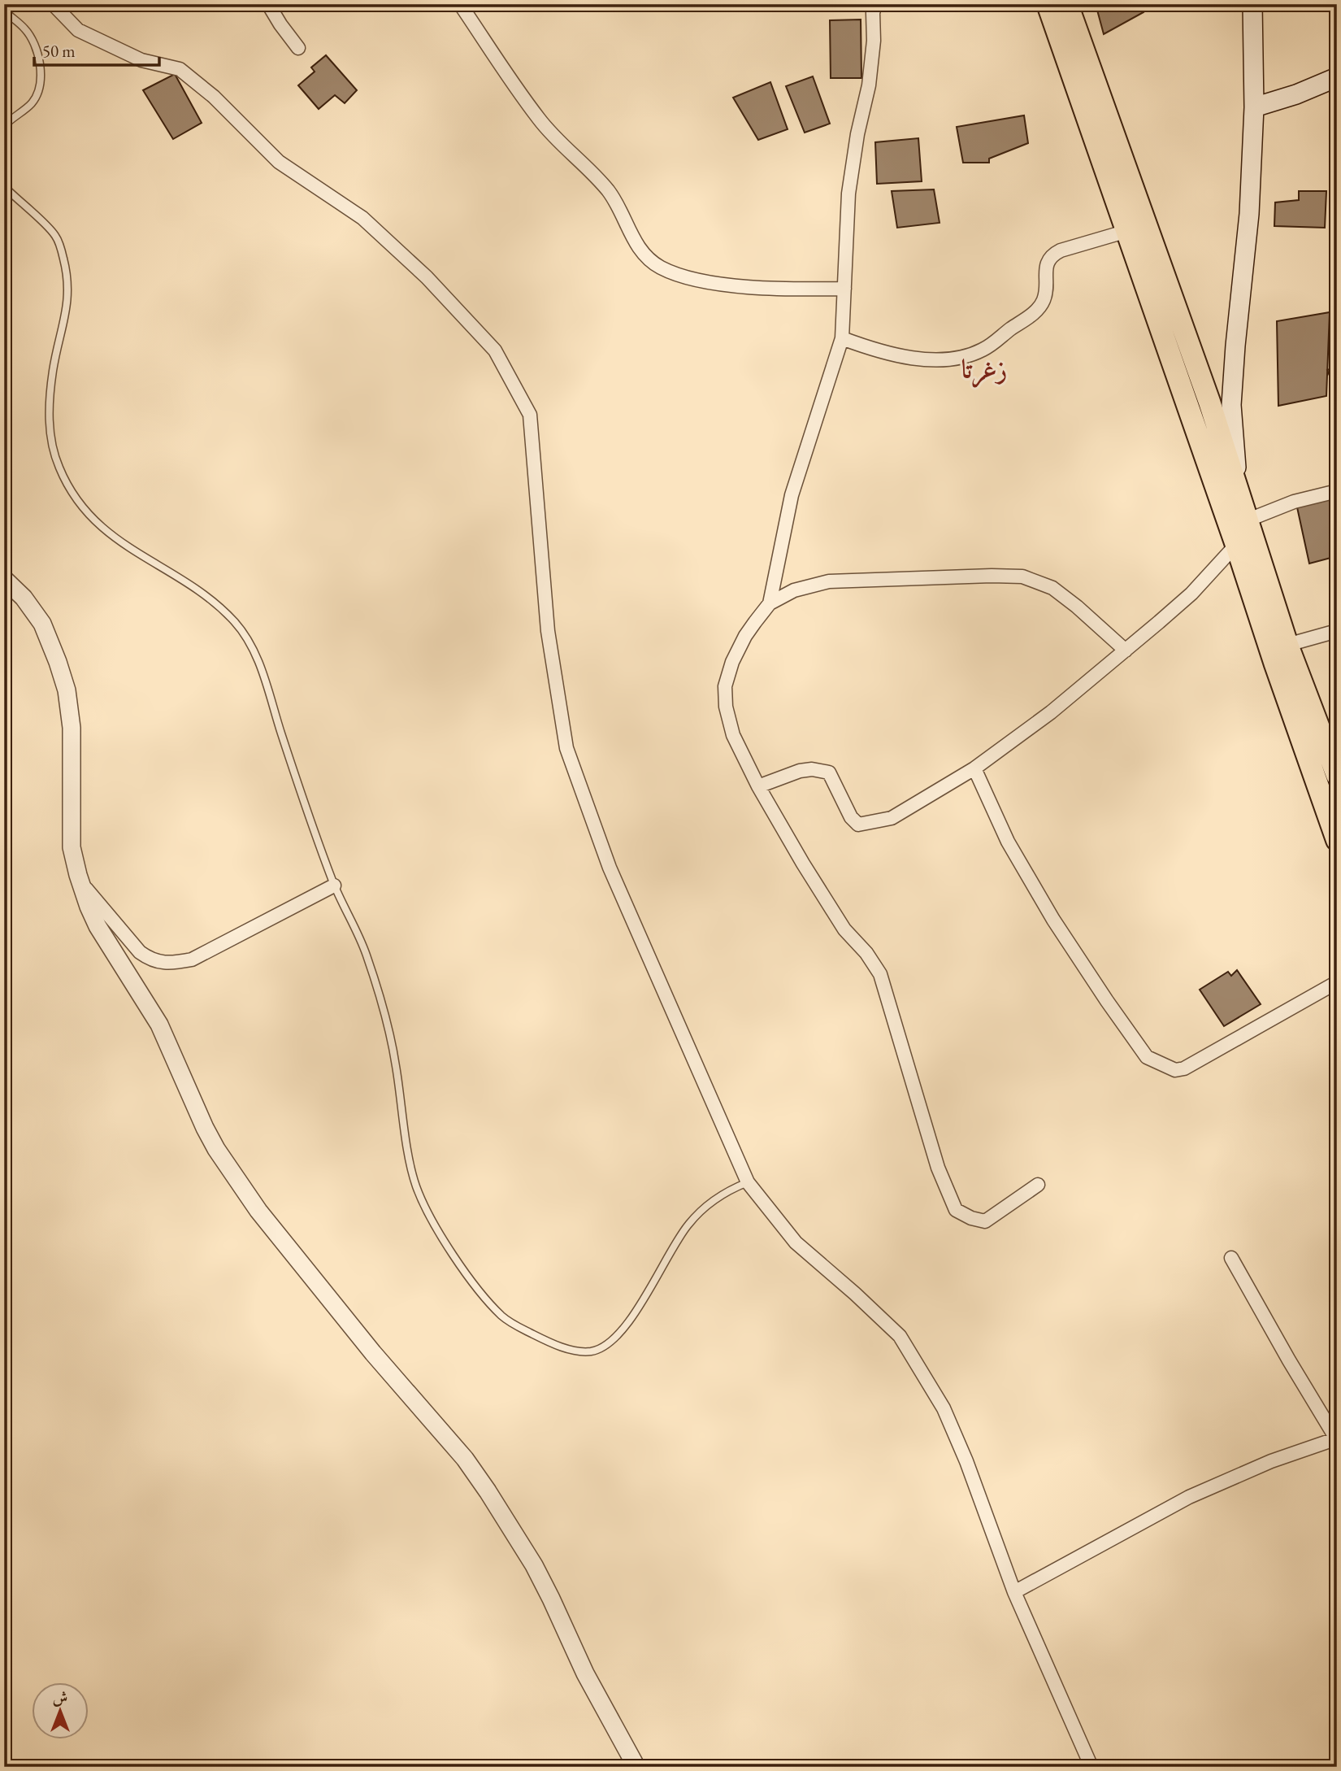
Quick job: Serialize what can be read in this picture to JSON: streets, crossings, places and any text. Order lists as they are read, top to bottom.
{
  "districts": ["زغرتا"],
  "scale_bar": "50 m",
  "north": "top"
}
